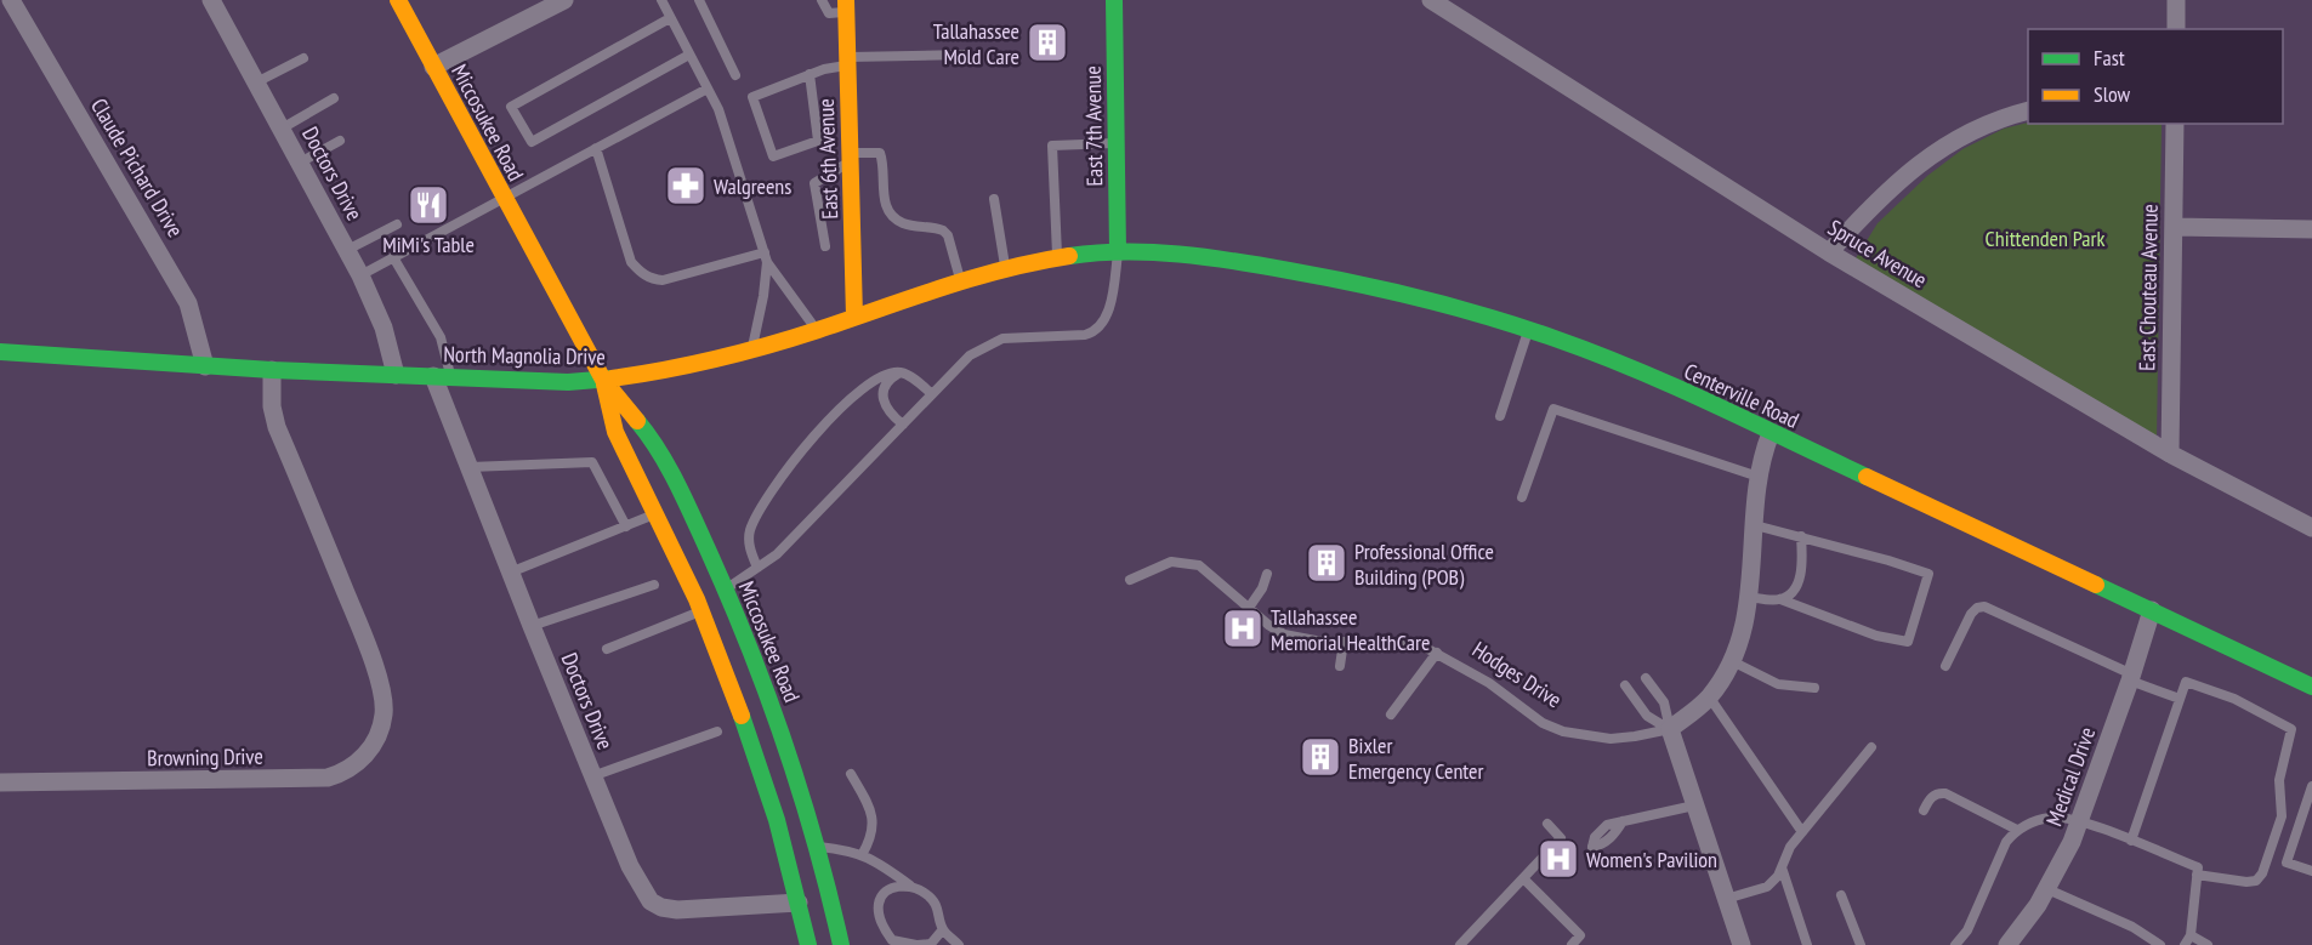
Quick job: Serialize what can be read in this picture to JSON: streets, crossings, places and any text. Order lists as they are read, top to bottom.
{
  "streets": {
    "main road": [
      "Miccosukee Road",
      "East 7th Avenue",
      "East 6th Avenue",
      "North Magnolia Drive",
      "Centerville Road"
    ],
    "street": [
      "Claude Pichard Drive",
      "Doctors Drive",
      "Spruce Avenue",
      "East Chouteau Avenue",
      "Hodges Drive",
      "Browning Drive",
      "Medical Drive"
    ]
  },
  "crossings": [
    ["Miccosukee Road", "Doctors Drive"],
    ["Miccosukee Road", "North Magnolia Drive"],
    ["East 7th Avenue", "North Magnolia Drive"],
    ["East 7th Avenue", "Centerville Road"],
    ["East 6th Avenue", "North Magnolia Drive"],
    ["Claude Pichard Drive", "North Magnolia Drive"],
    ["Doctors Drive", "North Magnolia Drive"],
    ["Spruce Avenue", "East Chouteau Avenue"],
    ["North Magnolia Drive", "Centerville Road"],
    ["North Magnolia Drive", "Browning Drive"],
    ["Centerville Road", "Hodges Drive"],
    ["Centerville Road", "Medical Drive"]
  ],
  "parks": ["Chittenden Park"],
  "places": {
    "building": ["Tallahassee Mold Care", "Professional Office Building (POB)", "Bixler Emergency Center"],
    "pharmacy": ["Walgreens"],
    "restaurant": ["MiMi's Table"],
    "hospital": ["Tallahassee Memorial HealthCare", "Women's Pavilion"]
  },
  "legend": ["Fast", "Slow"]
}
